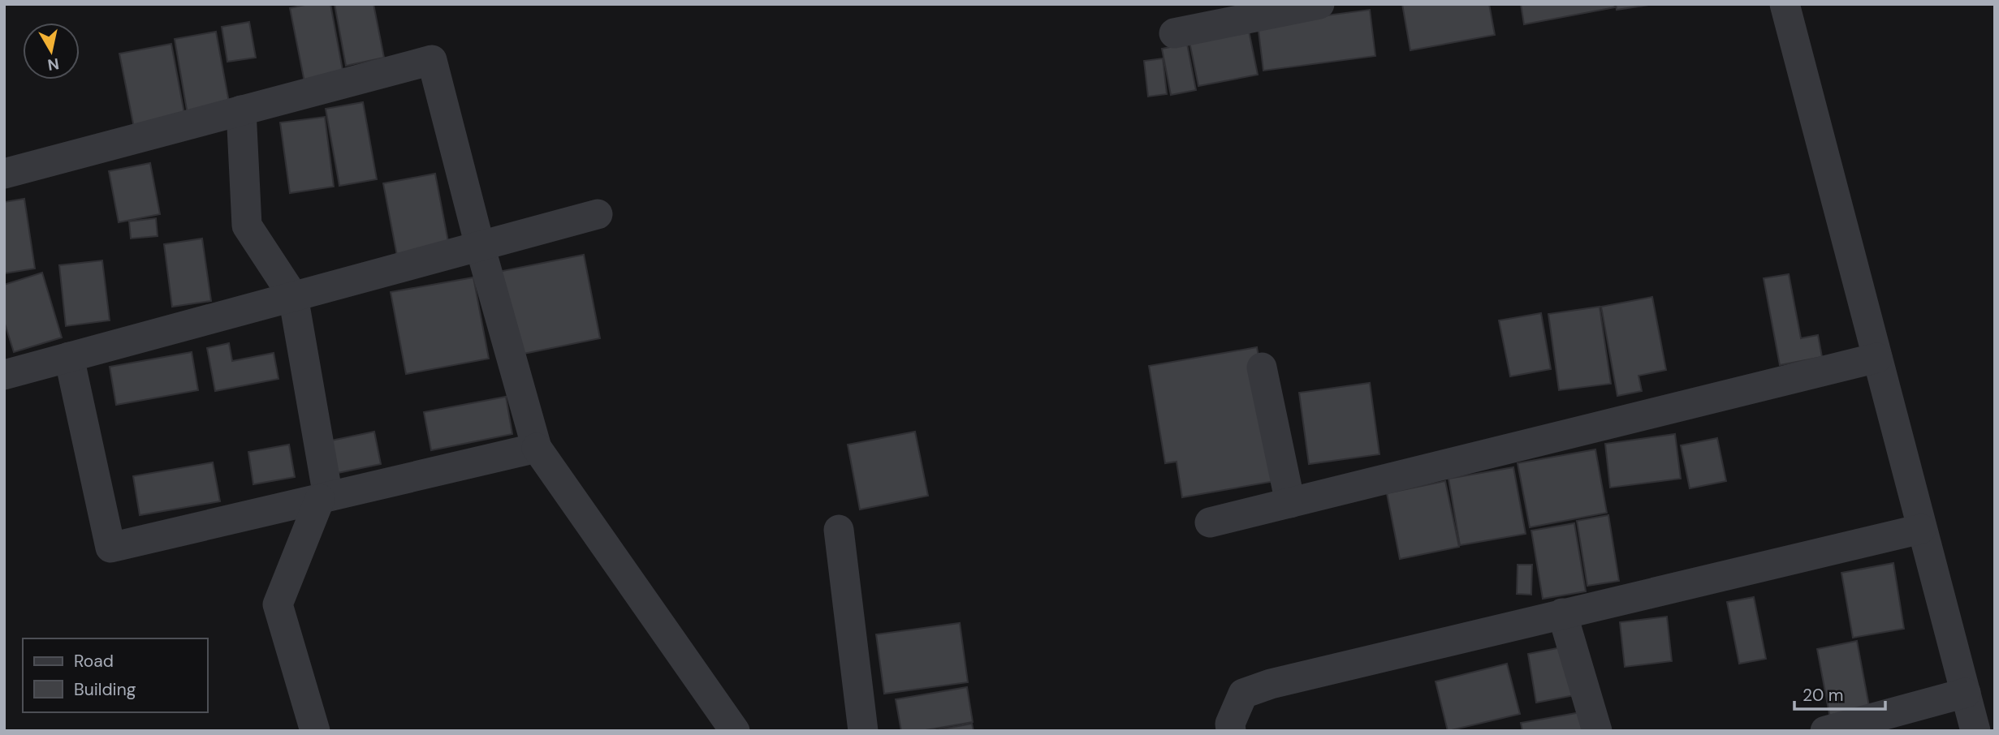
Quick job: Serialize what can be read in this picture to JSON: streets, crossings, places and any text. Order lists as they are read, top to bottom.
{
  "legend": ["Road", "Building"],
  "scale_bar": "20 m",
  "north": "bottom"
}
